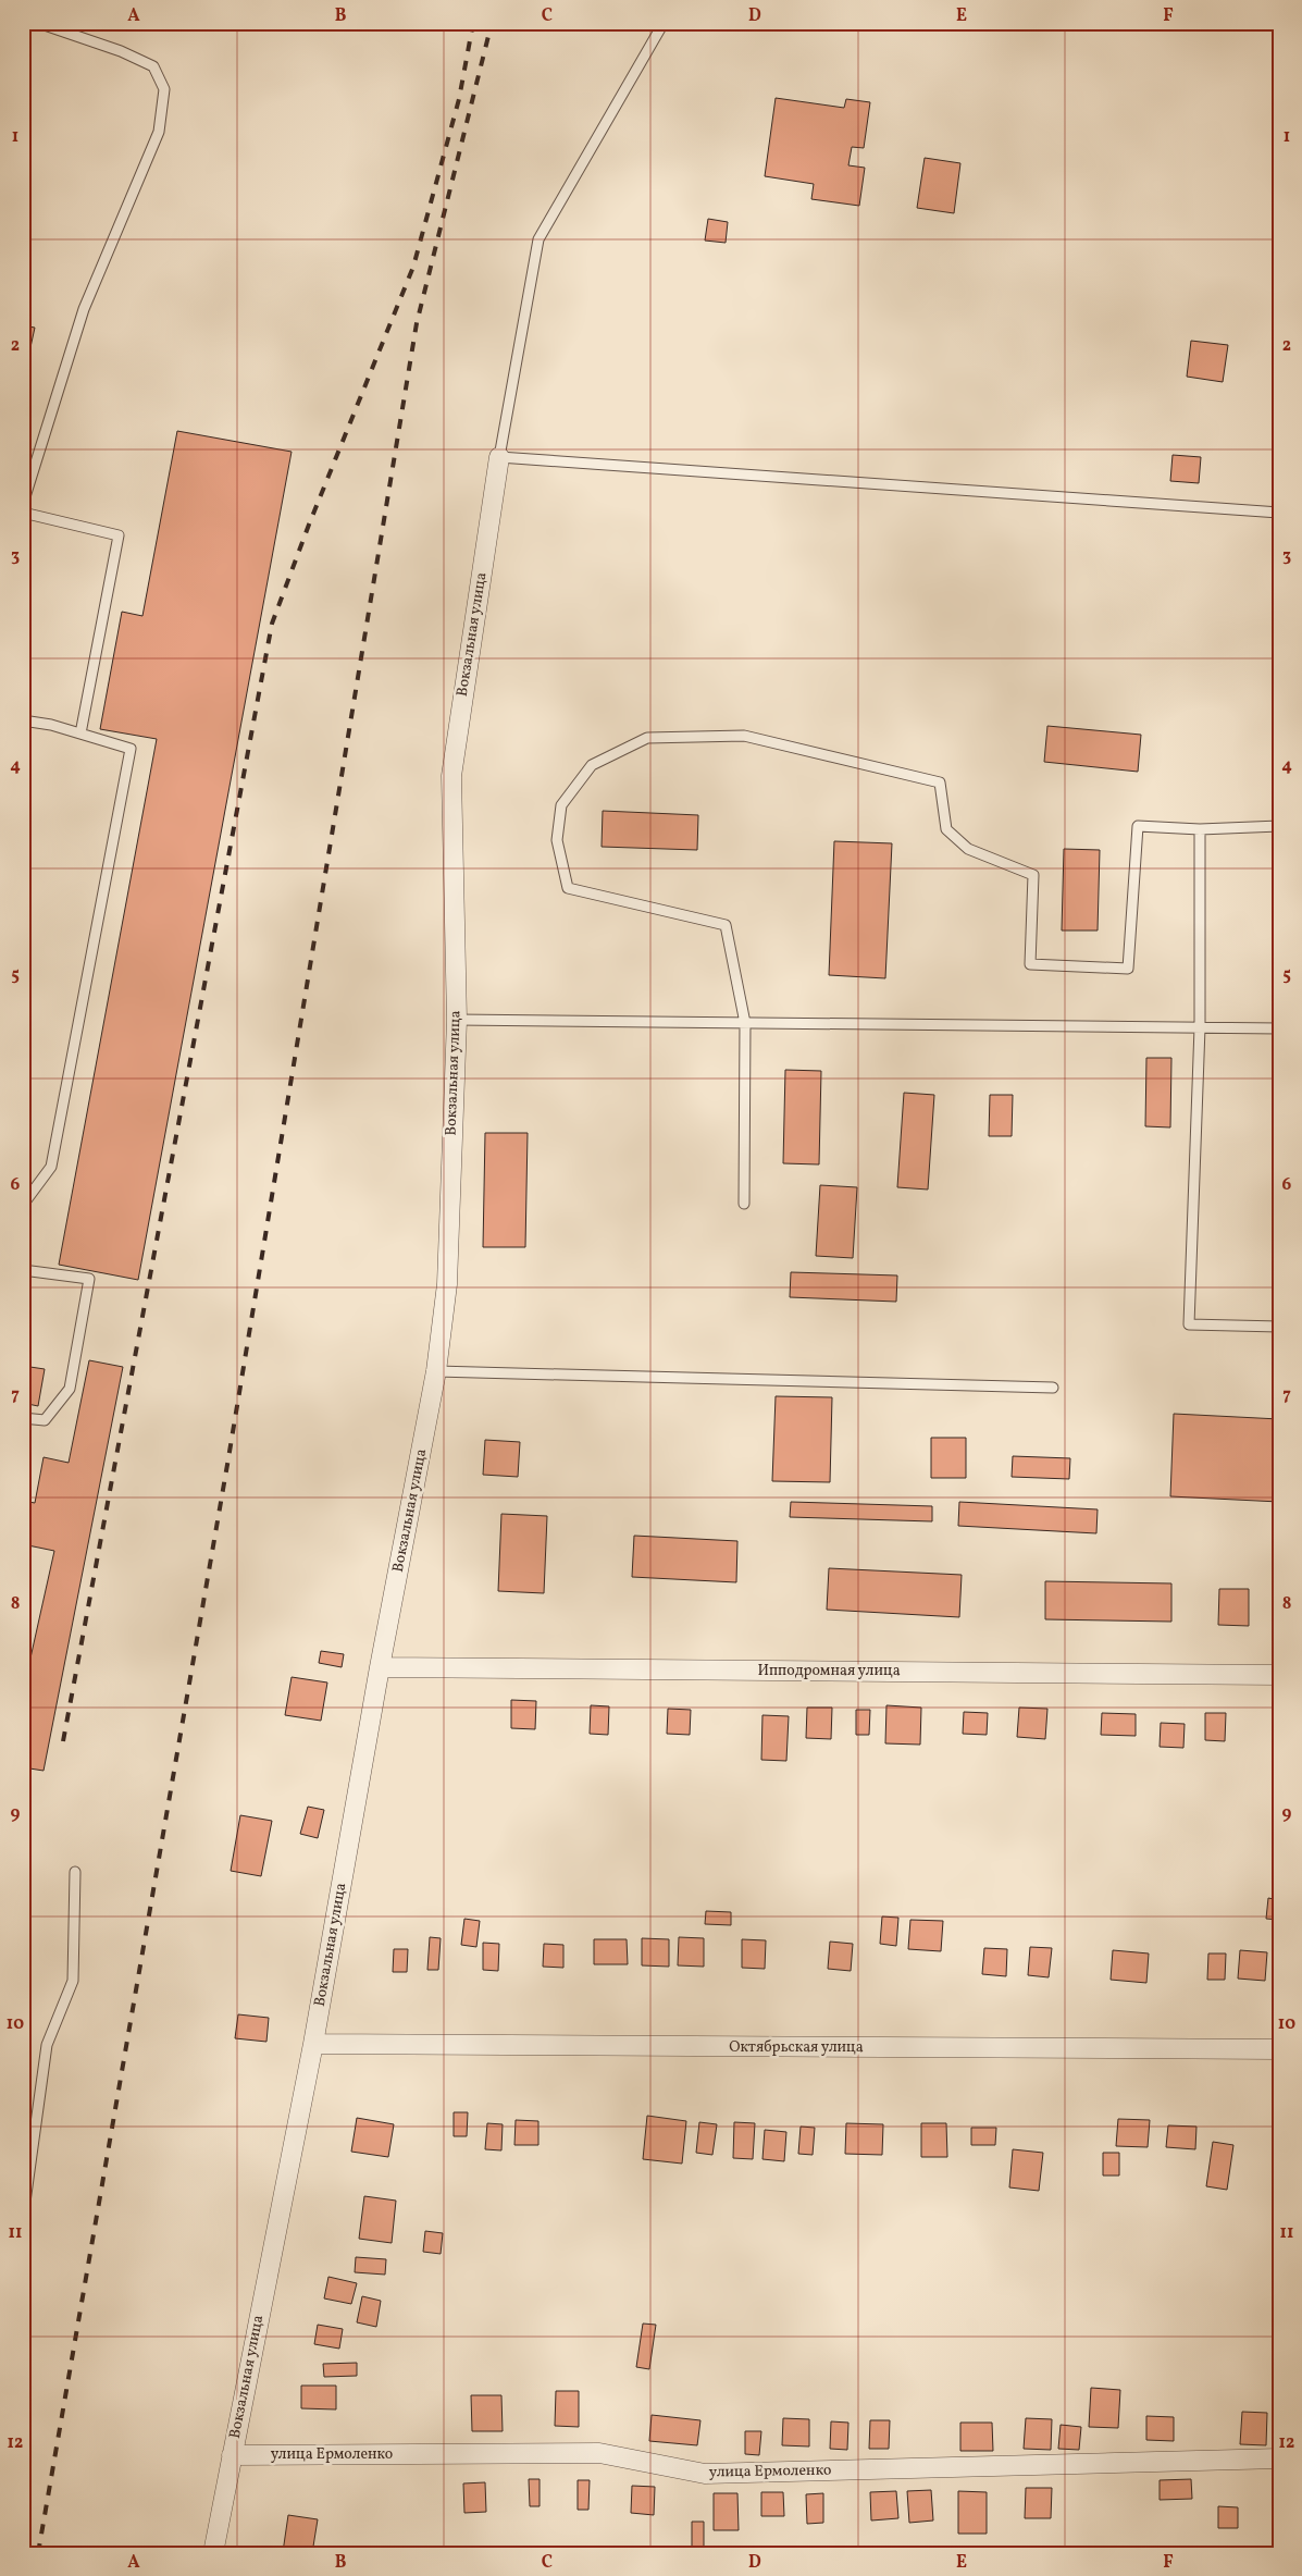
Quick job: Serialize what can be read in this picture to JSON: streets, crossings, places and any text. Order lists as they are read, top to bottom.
{
  "streets": {
    "street": [
      "Вокзальная улица",
      "Ипподромная улица",
      "Октябрьская улица",
      "улица Ермоленко"
    ]
  },
  "crossings": [
    ["Вокзальная улица", "Ипподромная улица"],
    ["Вокзальная улица", "Октябрьская улица"],
    ["Вокзальная улица", "улица Ермоленко"]
  ],
  "grid": {
    "columns": [
      "A",
      "B",
      "C",
      "D",
      "E",
      "F"
    ],
    "rows": [
      "1",
      "2",
      "3",
      "4",
      "5",
      "6",
      "7",
      "8",
      "9",
      "10",
      "11",
      "12"
    ]
  }
}
